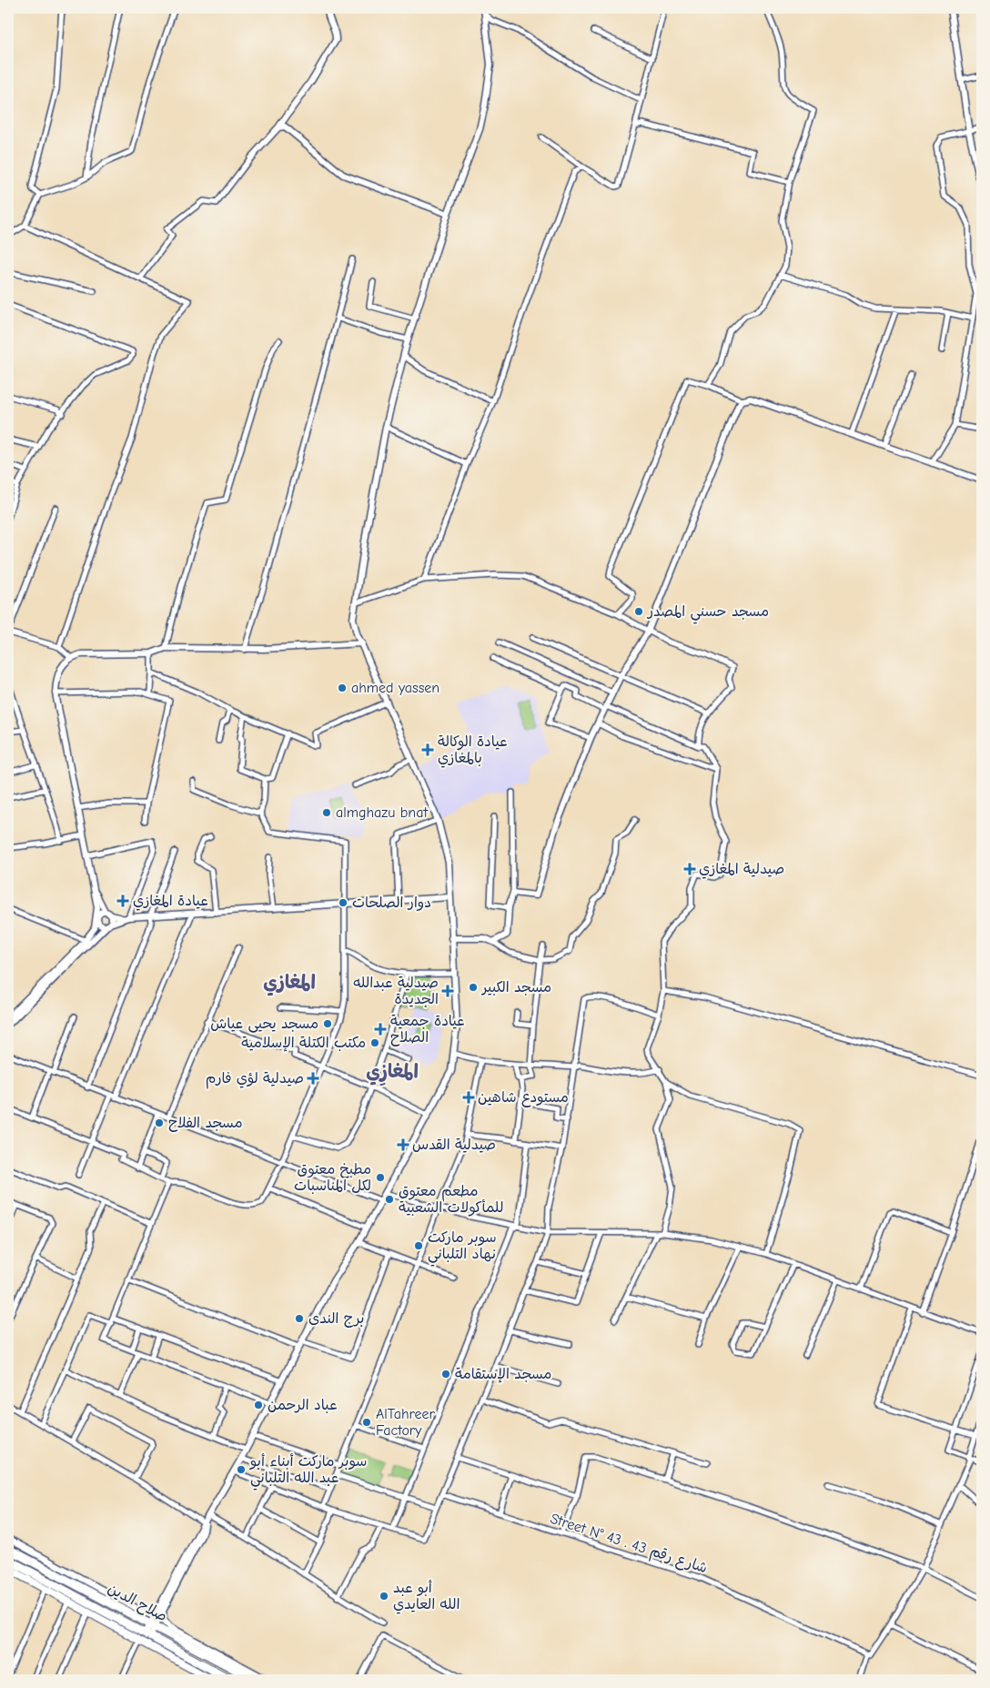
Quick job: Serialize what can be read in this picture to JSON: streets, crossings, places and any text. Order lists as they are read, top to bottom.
{
  "streets": {
    "highway": ["صلاح الدين"],
    "street": ["Street N° 43 . شارع رقم 43"]
  },
  "districts": ["المغازي", "المغازِي"],
  "places": {
    "other": [
      "مسجد حسني المصدر",
      "ahmed yassen",
      "almghazu bnat",
      "دوار الصلحات",
      "مسجد الكبير",
      "مسجد يحيى عياش",
      "مكتب الكتلة الإسلامية",
      "مسجد الفلاح",
      "مطبخ معتوق لكل المناسبات",
      "مطعم معتوق للمأكولات الشعبية",
      "سوبر ماركت نهاد التلباني",
      "برج الندى",
      "مسجد الإستقامة",
      "عباد الرحمن",
      "AlTahreer Factory",
      "سوبر ماركت أبناء أبو عبد الله التلباني",
      "أبو عبد الله العايدي"
    ],
    "health": [
      "عيادة الوكالة بالمغازي",
      "صيدلية المغازي",
      "عيادة المغازي",
      "صيدلية عبدالله الجديدة",
      "عيادة جمعية الصلاح",
      "صيدلية لؤي فارم",
      "مستودع شاهين",
      "صيدلية القدس"
    ]
  }
}
